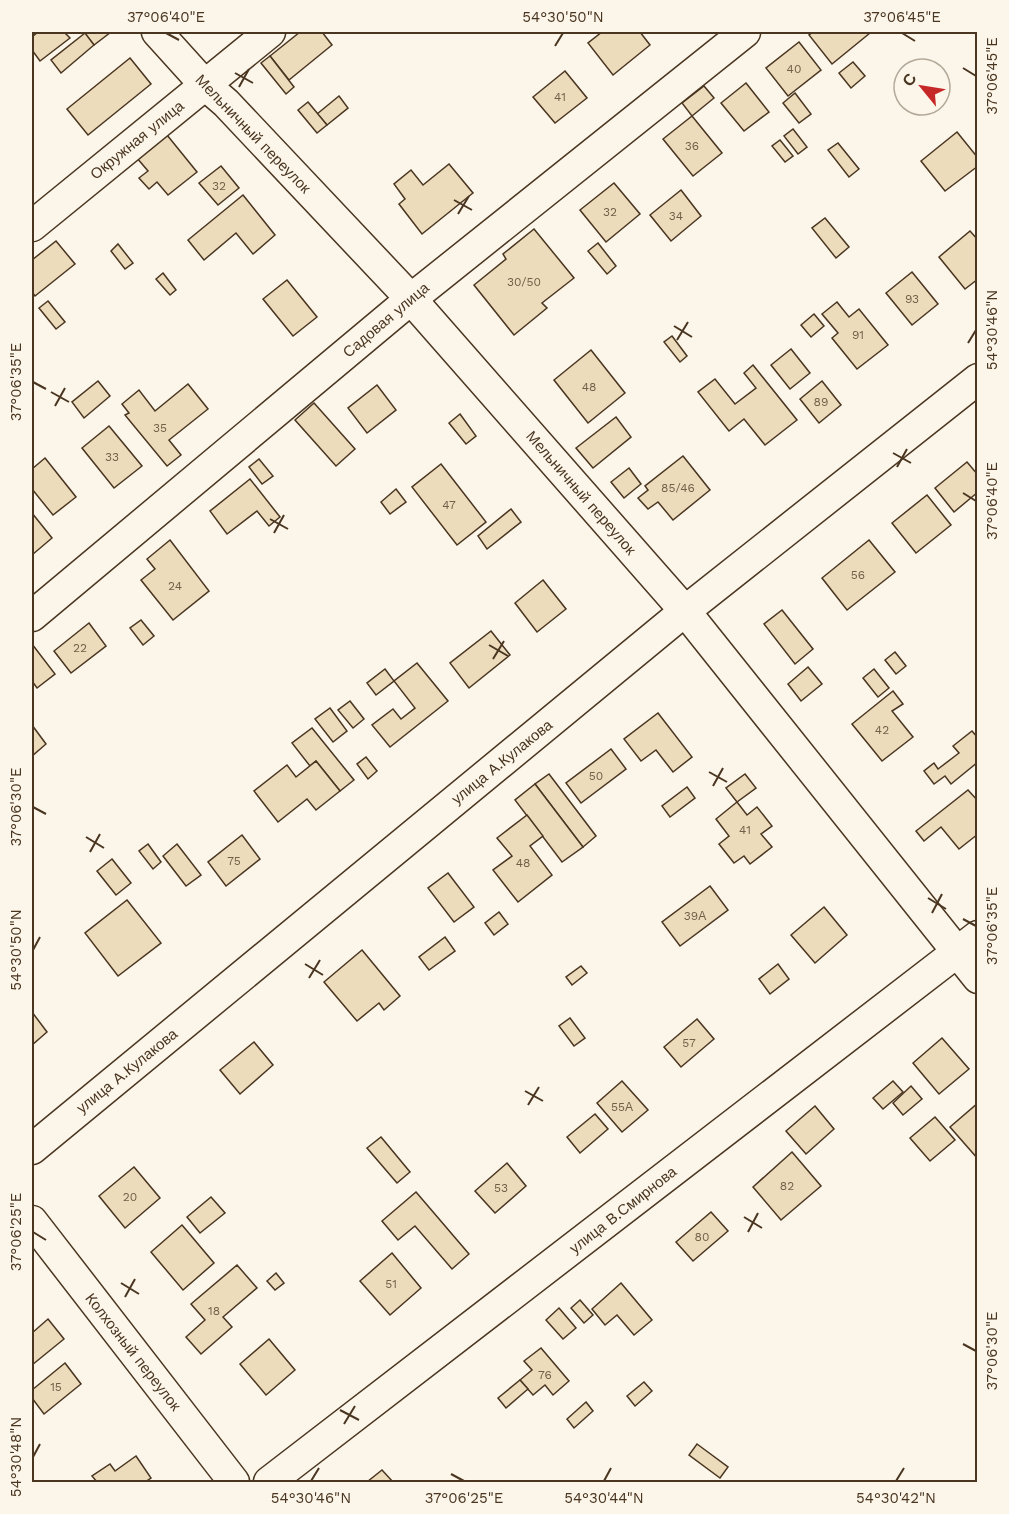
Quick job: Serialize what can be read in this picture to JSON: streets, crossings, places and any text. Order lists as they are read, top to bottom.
{
  "streets": {
    "street": [
      "Мельничный переулок",
      "Окружная улица",
      "Садовая улица",
      "улица А.Кулакова",
      "улица В.Смирнова",
      "Колхозный переулок"
    ]
  },
  "crossings": [
    ["Мельничный переулок", "Окружная улица"],
    ["Мельничный переулок", "Садовая улица"],
    ["Мельничный переулок", "улица А.Кулакова"],
    ["Мельничный переулок", "улица В.Смирнова"]
  ],
  "house_numbers": [
    "40",
    "41",
    "36",
    "32",
    "32",
    "34",
    "30/50",
    "93",
    "91",
    "48",
    "89",
    "35",
    "33",
    "85/46",
    "47",
    "56",
    "24",
    "22",
    "42",
    "50",
    "41",
    "75",
    "48",
    "39А",
    "57",
    "55А",
    "82",
    "53",
    "20",
    "80",
    "51",
    "18",
    "76",
    "15"
  ],
  "north": "top left",
  "coordinates": [
    "37°06'40\"E",
    "54°30'50\"N",
    "37°06'45\"E",
    "54°30'46\"N",
    "37°06'35\"E",
    "37°06'30\"E",
    "37°06'25\"E",
    "54°30'48\"N",
    "54°30'44\"N",
    "54°30'42\"N"
  ]
}
